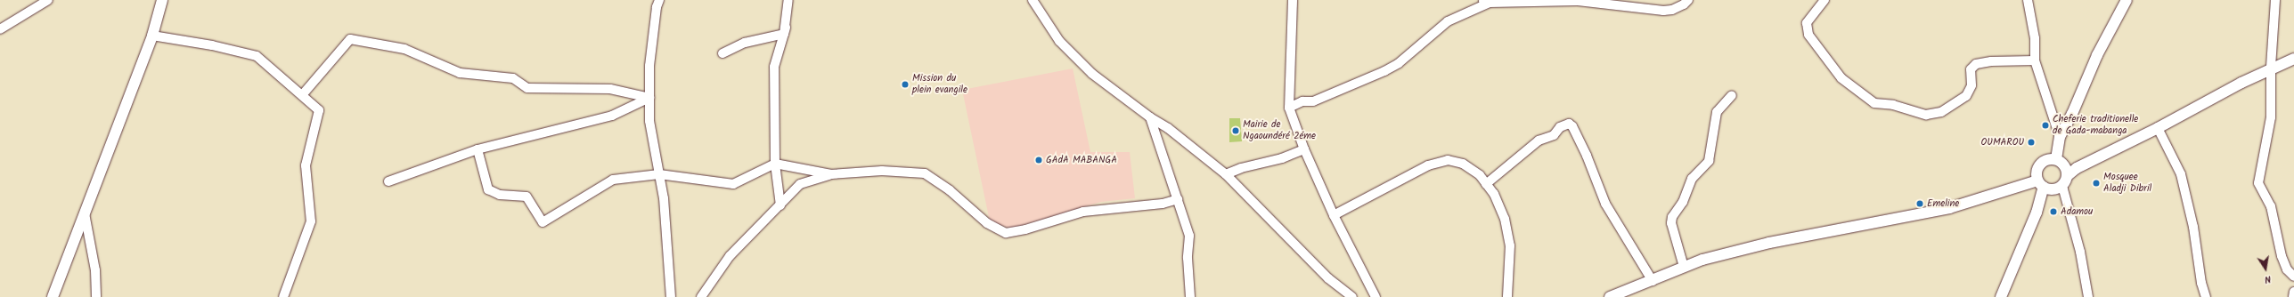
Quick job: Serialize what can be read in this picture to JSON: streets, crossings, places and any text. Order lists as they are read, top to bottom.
{
  "places": [
    "Mission du plein evangile",
    "Cheferie traditionelle de Gada-mabanga",
    "Mairie de Ngaoundéré 2éme",
    "OUMAROU",
    "GAdA MABANGA",
    "Mosquee Aladji Dibril",
    "Emeline",
    "Adamou"
  ],
  "north": "bottom"
}
